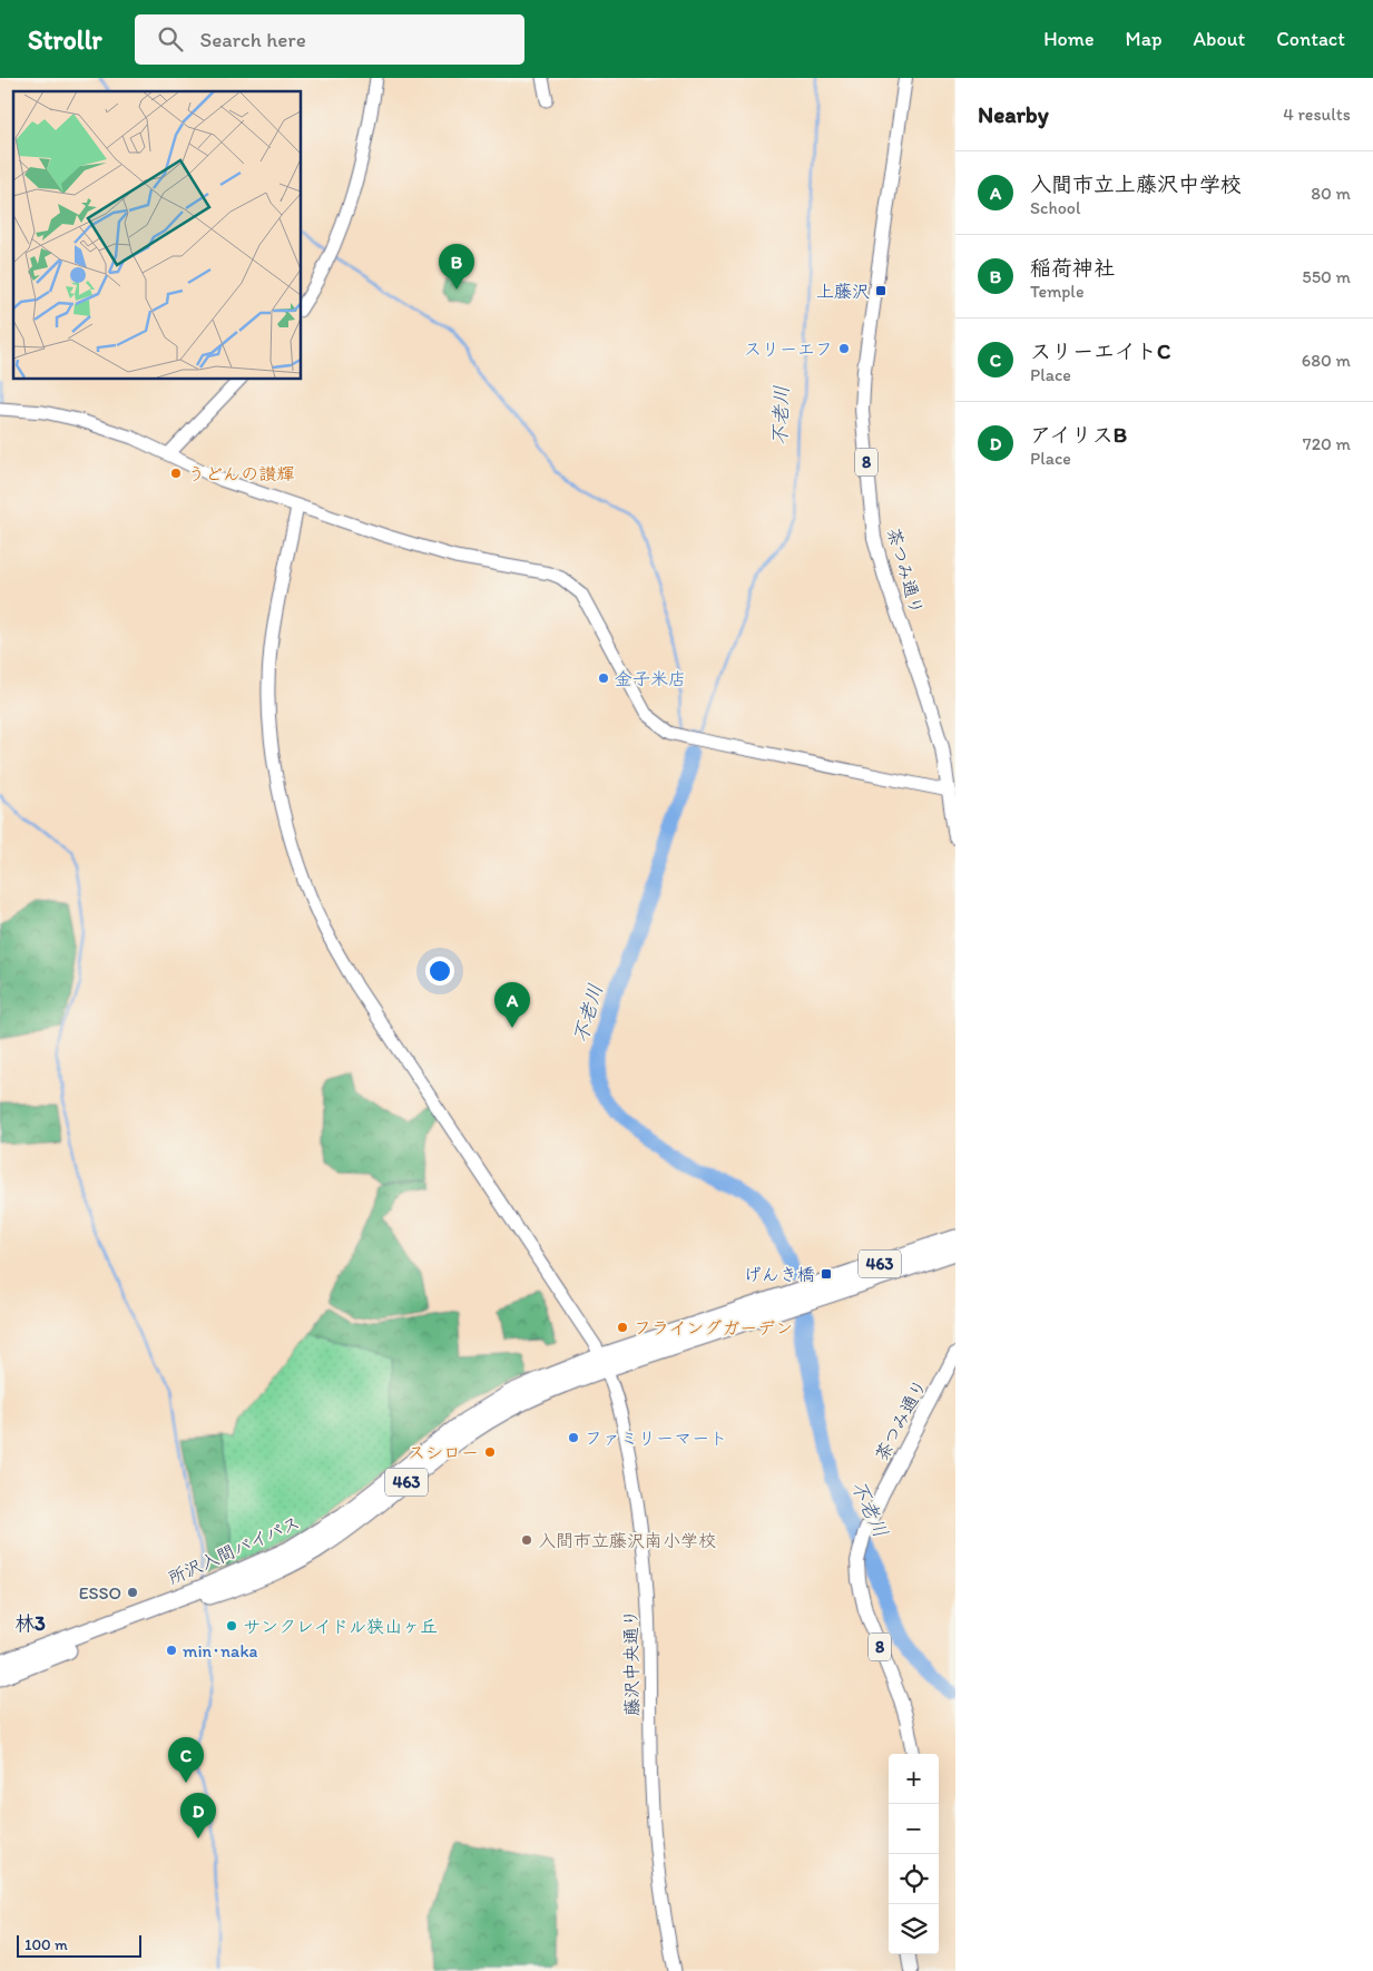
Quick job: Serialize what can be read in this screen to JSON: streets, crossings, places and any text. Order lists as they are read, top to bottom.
{
  "streets": {
    "highway": ["463", "所沢入間バイパス"],
    "main road": ["8", "茶つみ通り"],
    "street": ["藤沢中央通り"]
  },
  "crossings": [
    ["所沢入間バイパス", "藤沢中央通り"]
  ],
  "districts": ["林3"],
  "water": ["不老川"],
  "places": {
    "transit": ["上藤沢", "げんき橋"],
    "other": [
      "スリーエフ",
      "うどんの讃輝",
      "金子米店",
      "フライングガーデン",
      "ファミリーマート",
      "スシロー",
      "入間市立藤沢南小学校",
      "ESSO",
      "サンクレイドル狭山ヶ丘",
      "min･naka"
    ]
  },
  "scale_bar": "100 m",
  "page": {
    "header": "Strollr",
    "search": "Search here",
    "nav": [
      "Home",
      "Map",
      "About",
      "Contact"
    ],
    "heading": ["Nearby", "4 results"],
    "list": [
      {
        "mark": "A",
        "name": "入間市立上藤沢中学校",
        "note": "School",
        "value": "80 m"
      },
      {
        "mark": "B",
        "name": "稲荷神社",
        "note": "Temple",
        "value": "550 m"
      },
      {
        "mark": "C",
        "name": "スリーエイトC",
        "note": "Place",
        "value": "680 m"
      },
      {
        "mark": "D",
        "name": "アイリスB",
        "note": "Place",
        "value": "720 m"
      }
    ],
    "pins": [
      "B",
      "A",
      "C",
      "D"
    ],
    "map_buttons": ["+", "−"],
    "scale": "100 m"
  }
}
